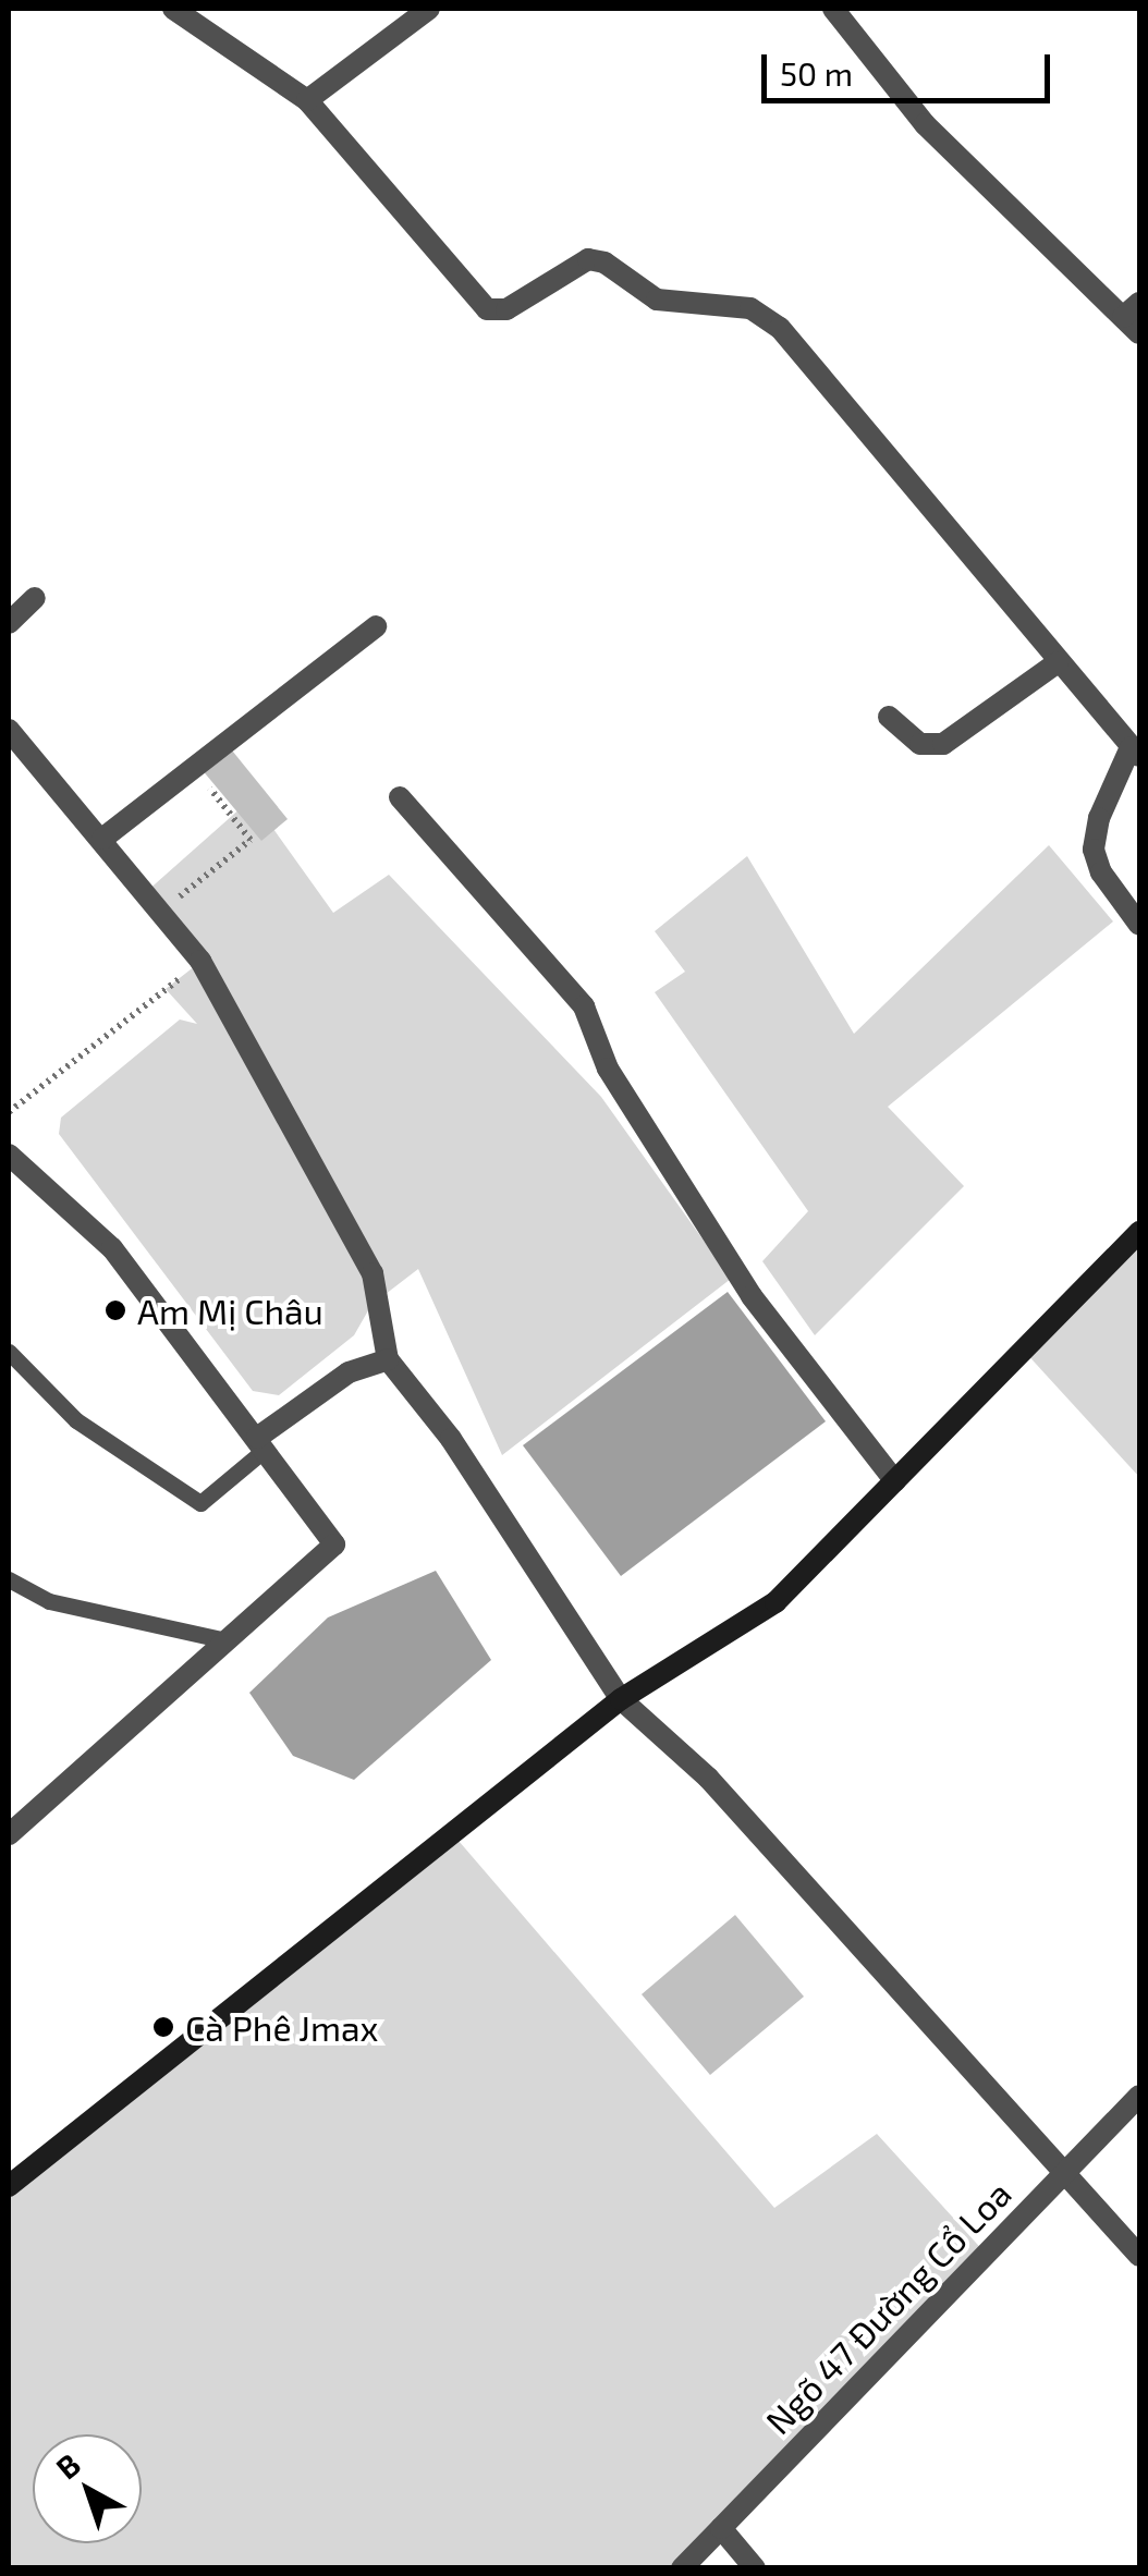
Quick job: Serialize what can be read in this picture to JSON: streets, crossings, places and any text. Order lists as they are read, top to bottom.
{
  "streets": {
    "street": ["Ngõ 47 Đường Cổ Loa"]
  },
  "places": ["Am Mị Châu", "Cà Phê Jmax"],
  "scale_bar": "50 m",
  "north": "top left"
}
